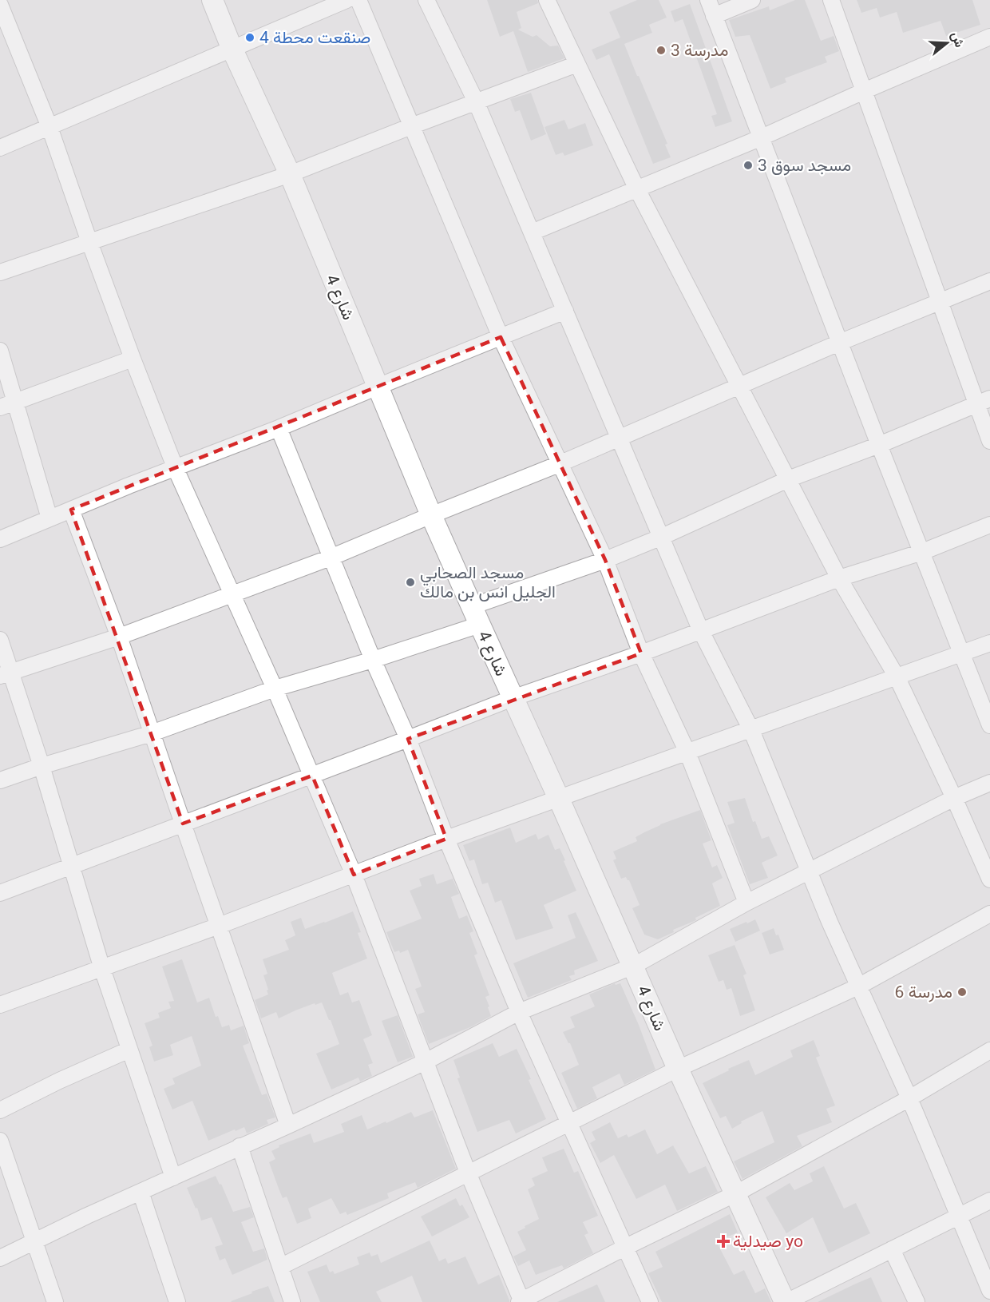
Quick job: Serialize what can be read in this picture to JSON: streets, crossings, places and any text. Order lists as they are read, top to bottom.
{
  "streets": {
    "street": ["شارع 4"]
  },
  "places": {
    "other": [
      "صنقعت محطة 4",
      "مدرسة 3",
      "مسجد سوق 3",
      "مسجد الصحابي الجليل انس بن مالك",
      "مدرسة 6"
    ],
    "health": ["صيدلية yo"]
  },
  "north": "right"
}
